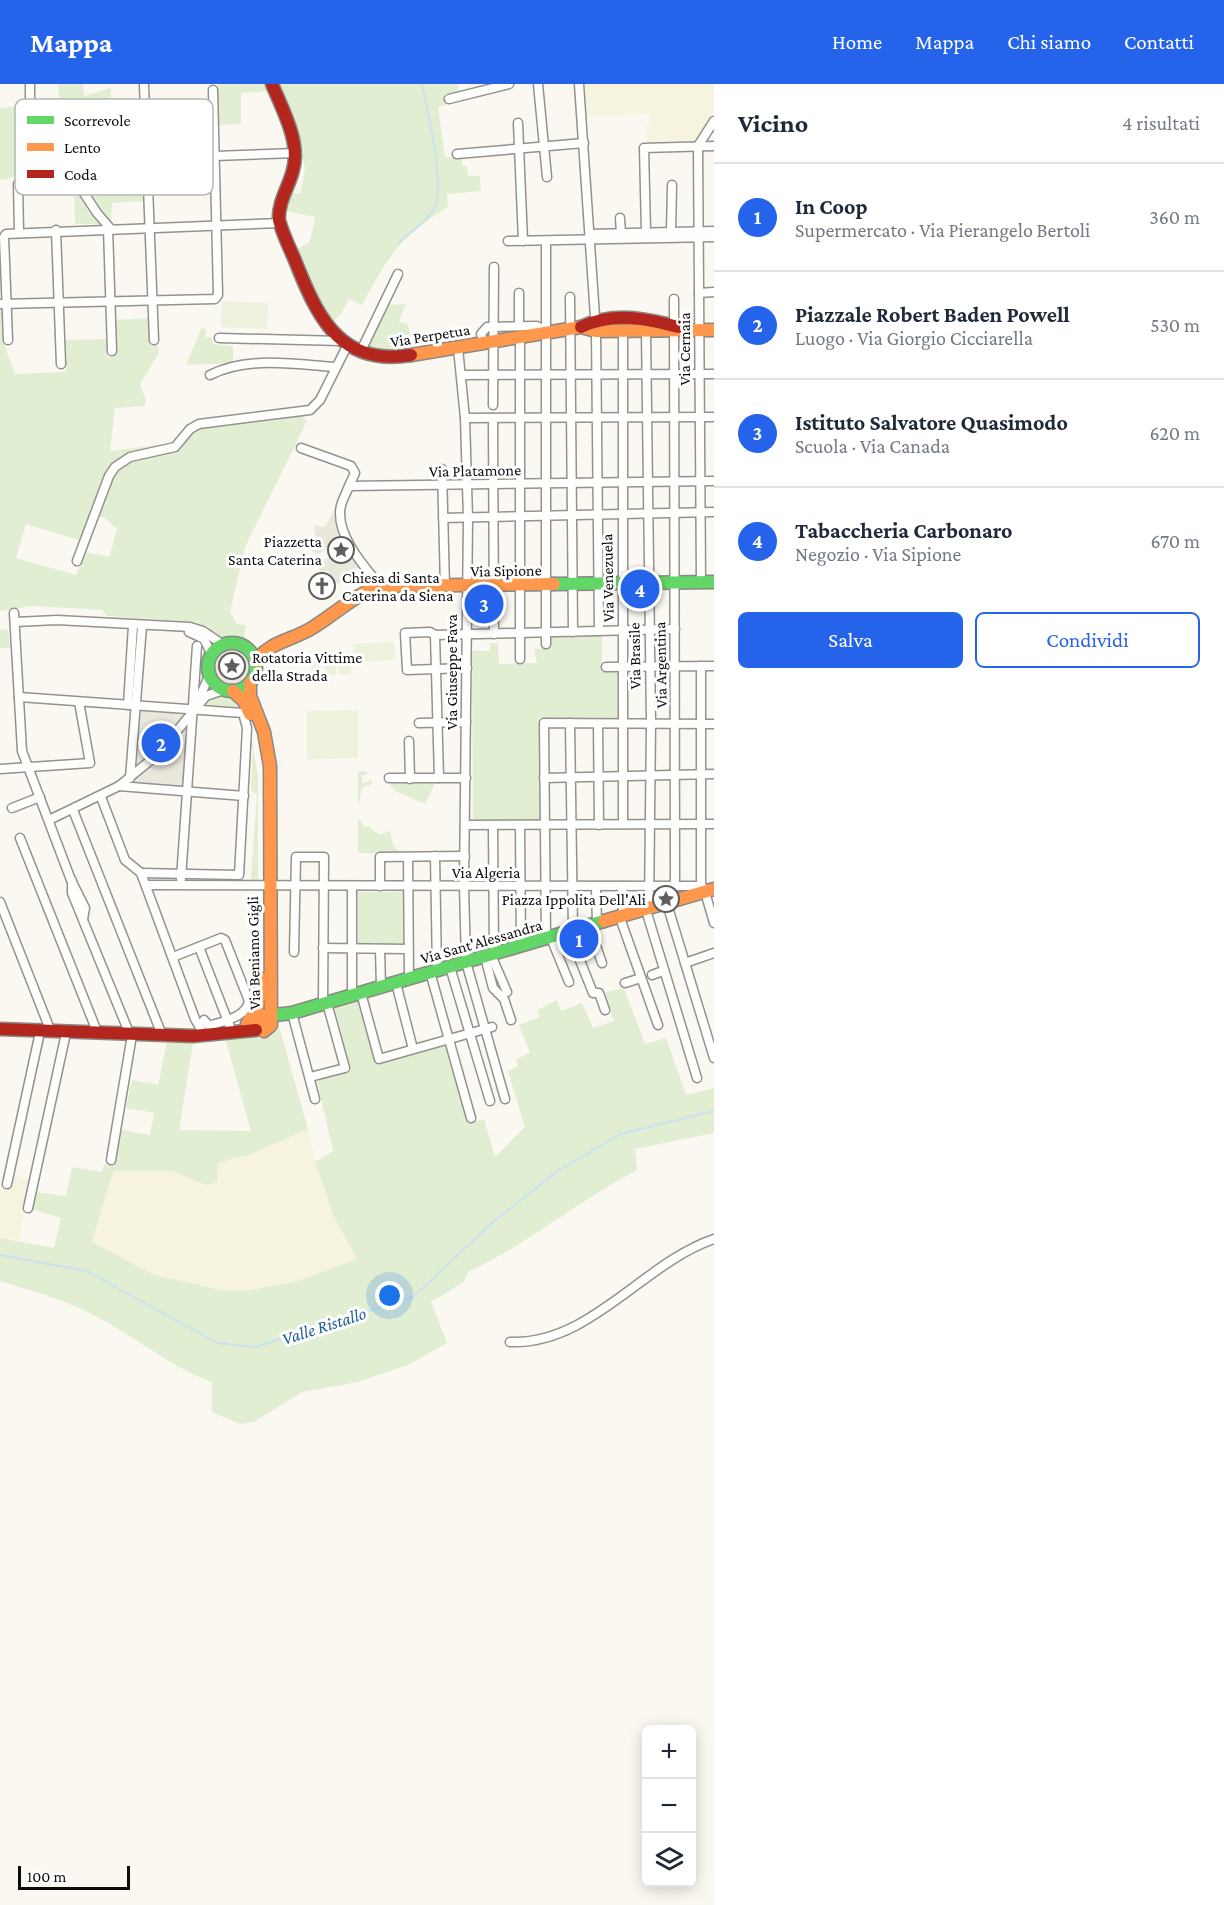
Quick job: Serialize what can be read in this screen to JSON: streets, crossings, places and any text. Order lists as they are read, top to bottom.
{
  "streets": {
    "street": [
      "Via Perpetua",
      "Via Cernaia",
      "Via Platamone",
      "Via Sipione",
      "Via Venezuela",
      "Via Brasile",
      "Via Argentina",
      "Via Giuseppe Fava",
      "Via Algeria",
      "Via Sant'Alessandra",
      "Via Beniamo Gigli"
    ]
  },
  "crossings": [
    ["Via Perpetua", "Via Giuseppe Fava"],
    ["Via Cernaia", "Via Platamone"],
    ["Via Cernaia", "Via Sipione"],
    ["Via Platamone", "Via Venezuela"],
    ["Via Platamone", "Via Brasile"],
    ["Via Platamone", "Via Argentina"],
    ["Via Platamone", "Via Giuseppe Fava"],
    ["Via Sipione", "Via Venezuela"],
    ["Via Sipione", "Via Brasile"],
    ["Via Sipione", "Via Argentina"],
    ["Via Sipione", "Via Giuseppe Fava"],
    ["Via Brasile", "Via Algeria"],
    ["Via Brasile", "Via Sant'Alessandra"],
    ["Via Argentina", "Via Algeria"],
    ["Via Giuseppe Fava", "Via Algeria"],
    ["Via Giuseppe Fava", "Via Sant'Alessandra"],
    ["Via Algeria", "Via Sant'Alessandra"],
    ["Via Algeria", "Via Beniamo Gigli"],
    ["Via Sant'Alessandra", "Via Beniamo Gigli"]
  ],
  "water": ["Valle Ristallo"],
  "places": {
    "place": ["Piazzetta Santa Caterina", "Rotatoria Vittime della Strada", "Piazza Ippolita Dell'Ali"],
    "church": ["Chiesa di Santa Caterina da Siena"]
  },
  "legend": ["Scorrevole", "Lento", "Coda"],
  "scale_bar": "100 m",
  "page": {
    "header": "Mappa",
    "nav": [
      "Home",
      "Mappa",
      "Chi siamo",
      "Contatti"
    ],
    "heading": ["Vicino", "4 risultati"],
    "list": [
      {
        "mark": "1",
        "name": "In Coop",
        "note": "Supermercato · Via Pierangelo Bertoli",
        "value": "360 m"
      },
      {
        "mark": "2",
        "name": "Piazzale Robert Baden Powell",
        "note": "Luogo · Via Giorgio Cicciarella",
        "value": "530 m"
      },
      {
        "mark": "3",
        "name": "Istituto Salvatore Quasimodo",
        "note": "Scuola · Via Canada",
        "value": "620 m"
      },
      {
        "mark": "4",
        "name": "Tabaccheria Carbonaro",
        "note": "Negozio · Via Sipione",
        "value": "670 m"
      }
    ],
    "pins": [
      "4",
      "3",
      "2",
      "1"
    ],
    "buttons": ["Salva", "Condividi"],
    "map_buttons": ["+", "−"],
    "scale": "100 m"
  }
}
